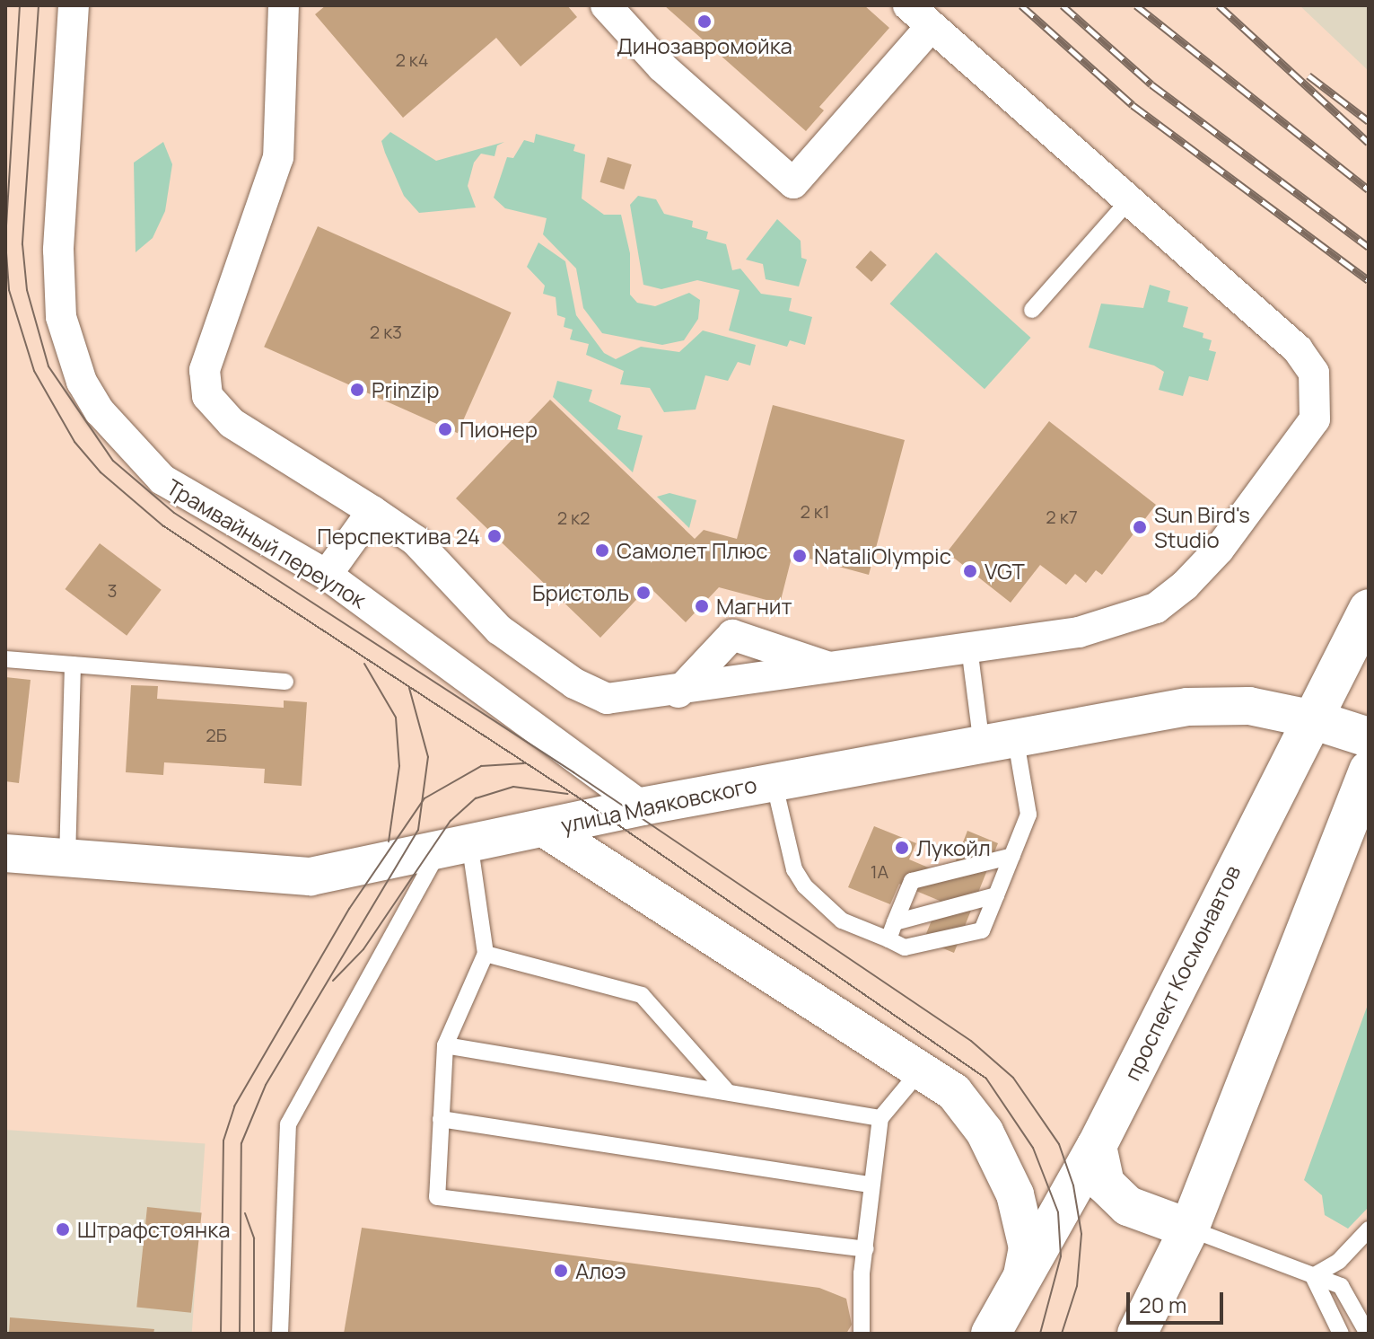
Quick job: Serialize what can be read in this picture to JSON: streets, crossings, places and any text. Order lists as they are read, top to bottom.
{
  "streets": {
    "main road": ["проспект Космонавтов"],
    "street": ["Трамвайный переулок", "улица Маяковского"]
  },
  "crossings": [
    ["Трамвайный переулок", "улица Маяковского"],
    ["улица Маяковского", "проспект Космонавтов"]
  ],
  "places": [
    "Динозавромойка",
    "Prinzip",
    "Пионер",
    "Sun Bird's Studio",
    "Перспектива 24",
    "Самолет Плюс",
    "NataliOlympic",
    "VGT",
    "Бристоль",
    "Магнит",
    "Лукойл",
    "Штрафстоянка",
    "Алоэ"
  ],
  "house_numbers": [
    "2 к4",
    "2 к3",
    "2 к1",
    "2 к7",
    "2 к2",
    "3",
    "2Б",
    "1А"
  ],
  "scale_bar": "20 m"
}
